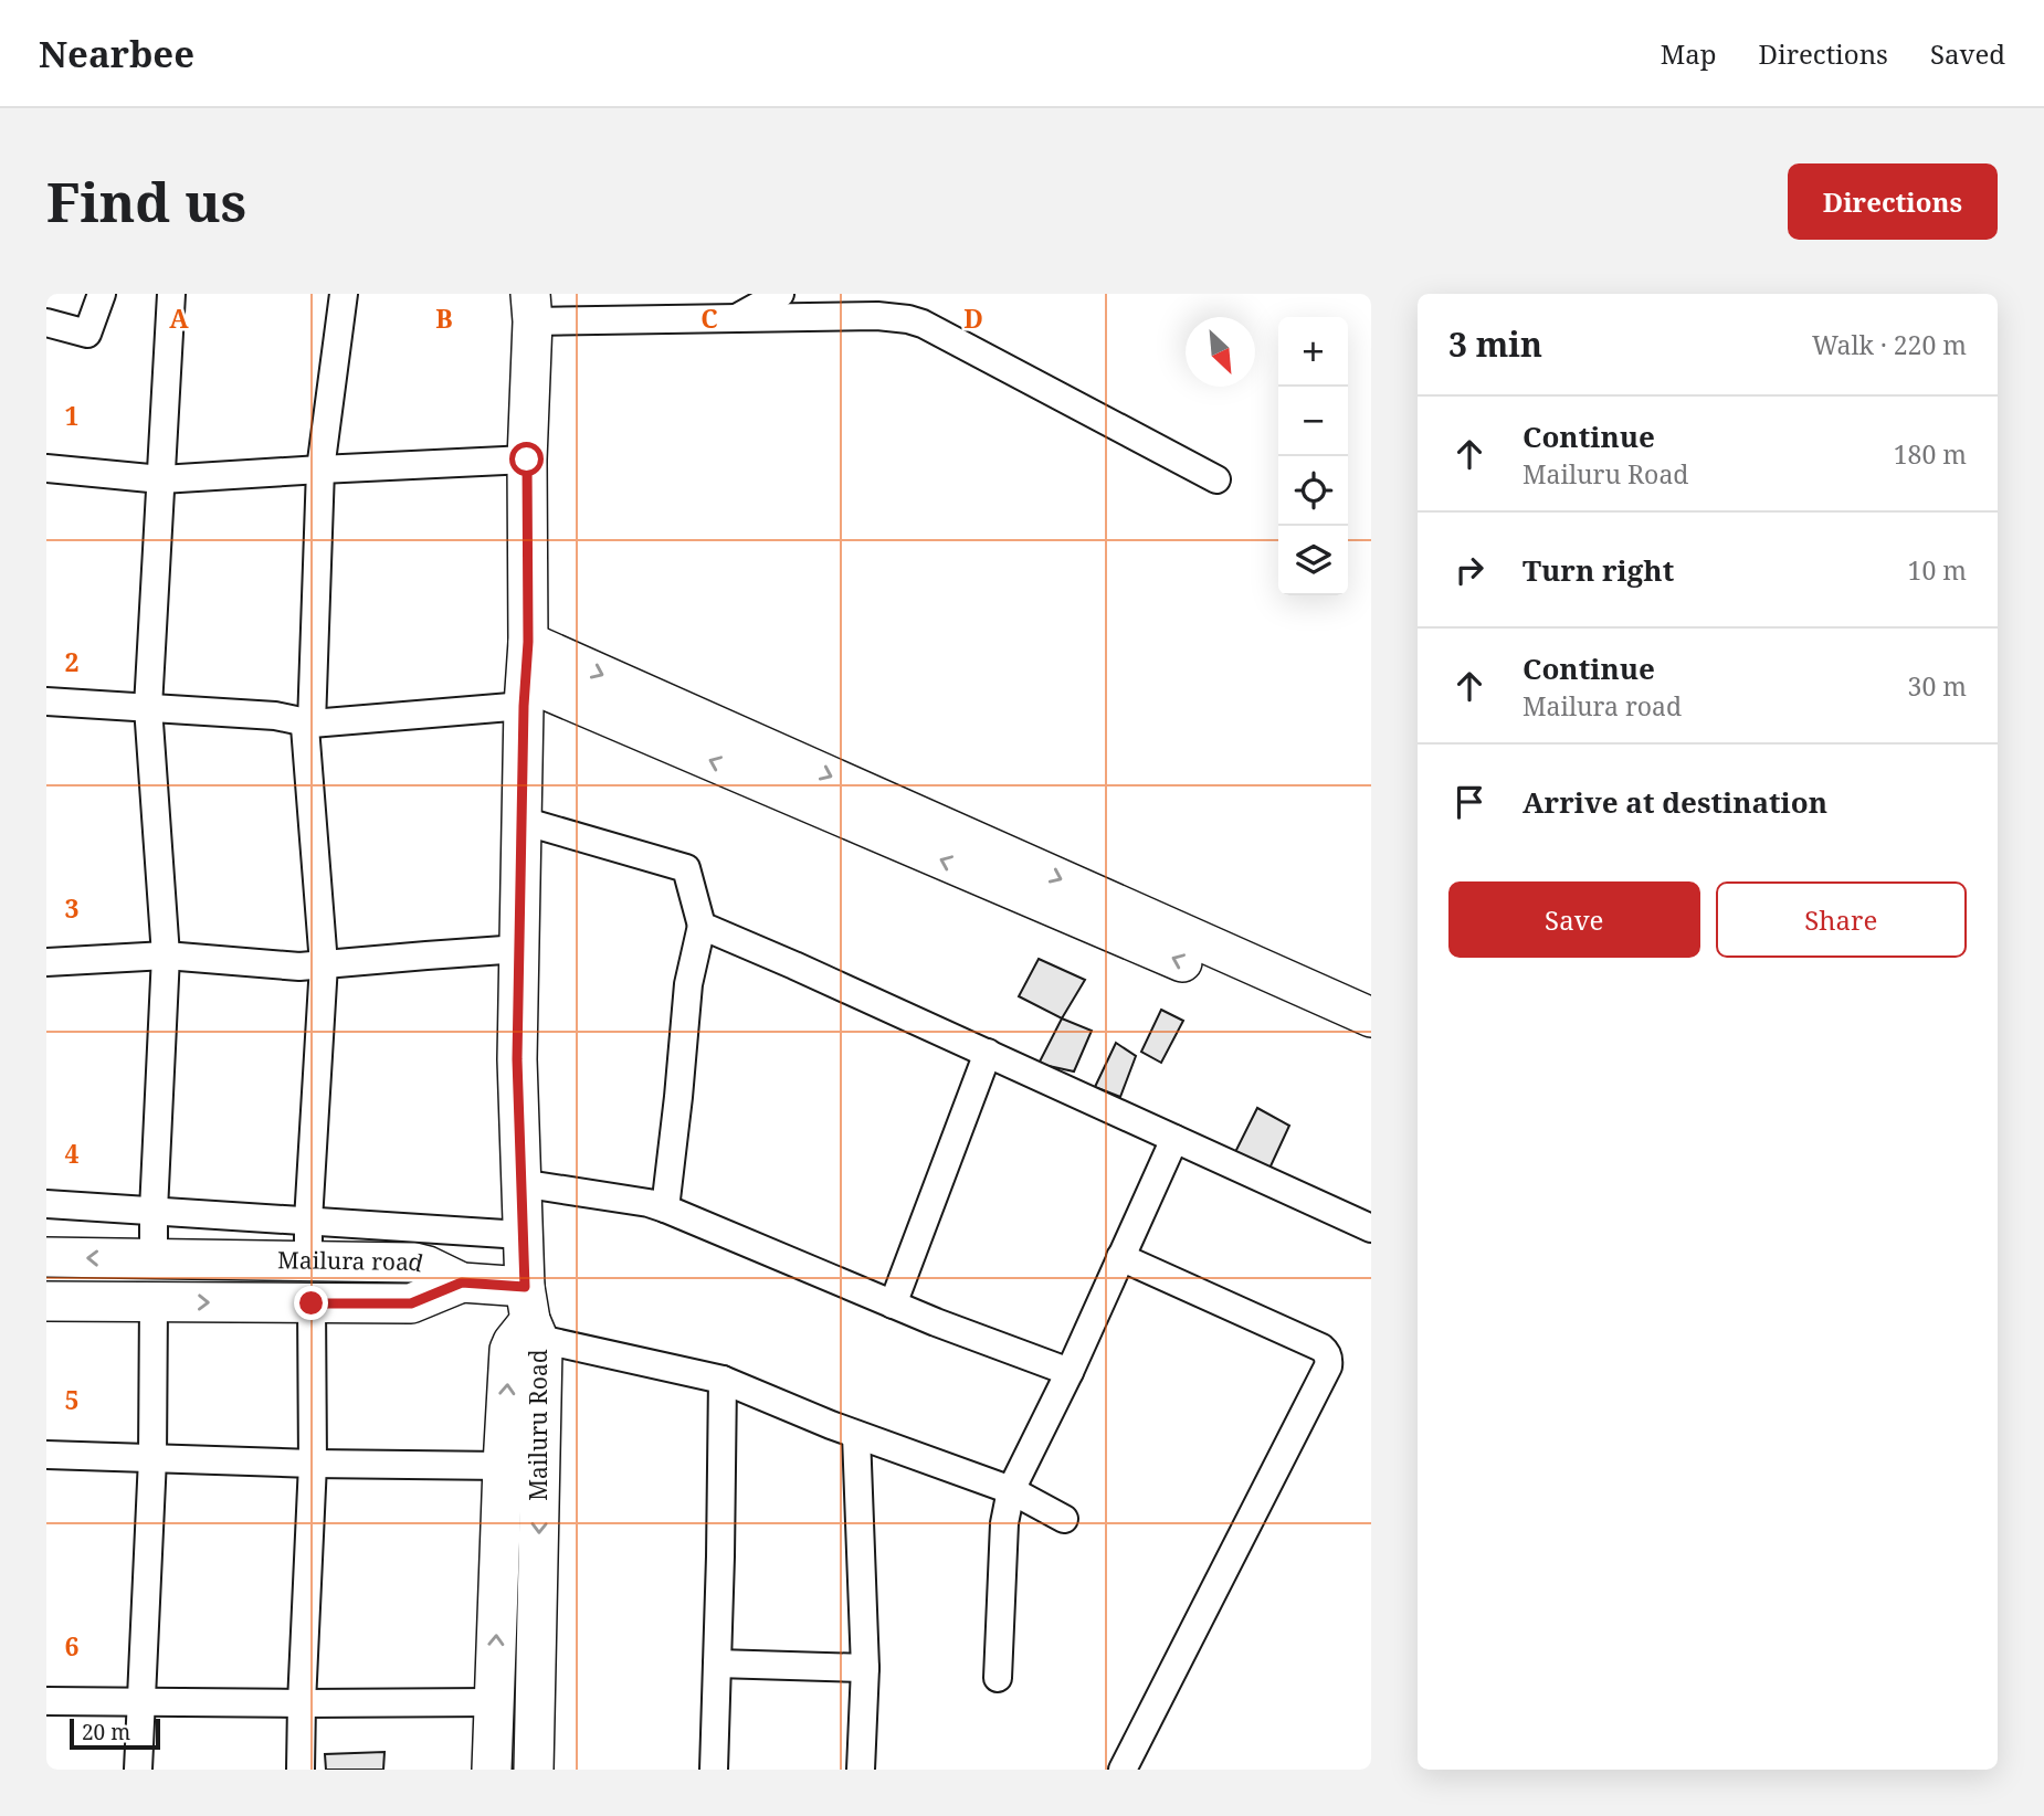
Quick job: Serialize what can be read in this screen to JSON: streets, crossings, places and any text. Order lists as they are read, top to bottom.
{
  "streets": {
    "street": ["Mailura road", "Mailuru Road"]
  },
  "scale_bar": "20 m",
  "north": "bottom right",
  "page": {
    "header": "Nearbee",
    "nav": ["Map", "Directions", "Saved"],
    "buttons": [
      "Directions",
      ["Save", "Share"]
    ],
    "title": "Find us",
    "heading": ["3 min", "Walk · 220 m"],
    "map_buttons": ["+", "−"],
    "list": [
      ["Continue", "Mailuru Road", "180 m"],
      ["Turn right", "10 m"],
      ["Continue", "Mailura road", "30 m"],
      "Arrive at destination"
    ],
    "scale": "20 m"
  },
  "grid": {
    "columns": [
      "A",
      "B",
      "C",
      "D"
    ],
    "rows": [
      "1",
      "2",
      "3",
      "4",
      "5",
      "6"
    ]
  }
}
